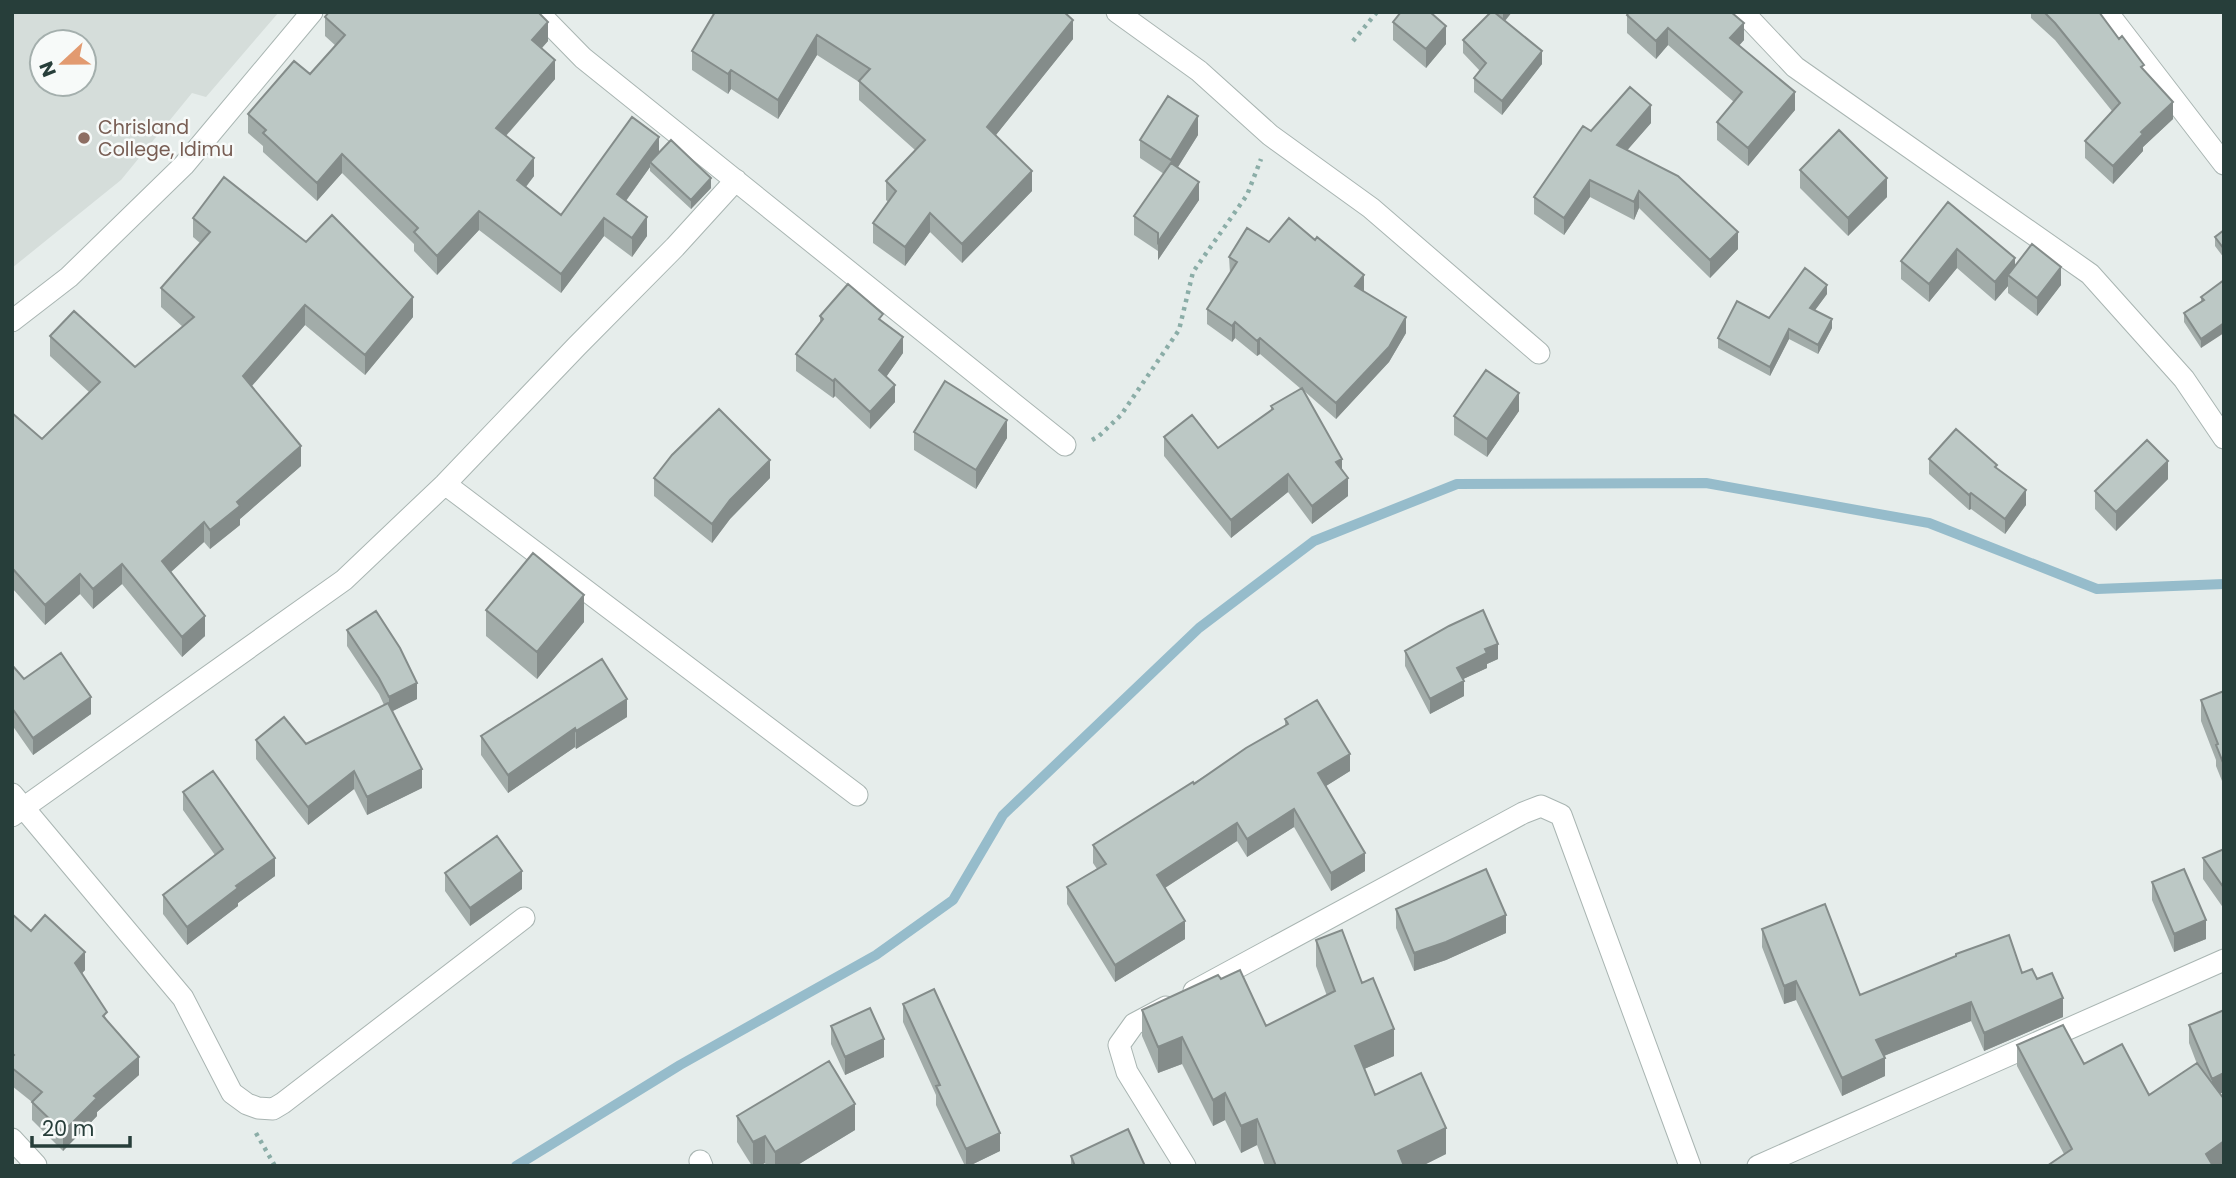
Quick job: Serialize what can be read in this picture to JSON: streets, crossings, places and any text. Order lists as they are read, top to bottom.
{
  "places": ["Chrisland College, Idimu"],
  "scale_bar": "20 m",
  "north": "left"
}
